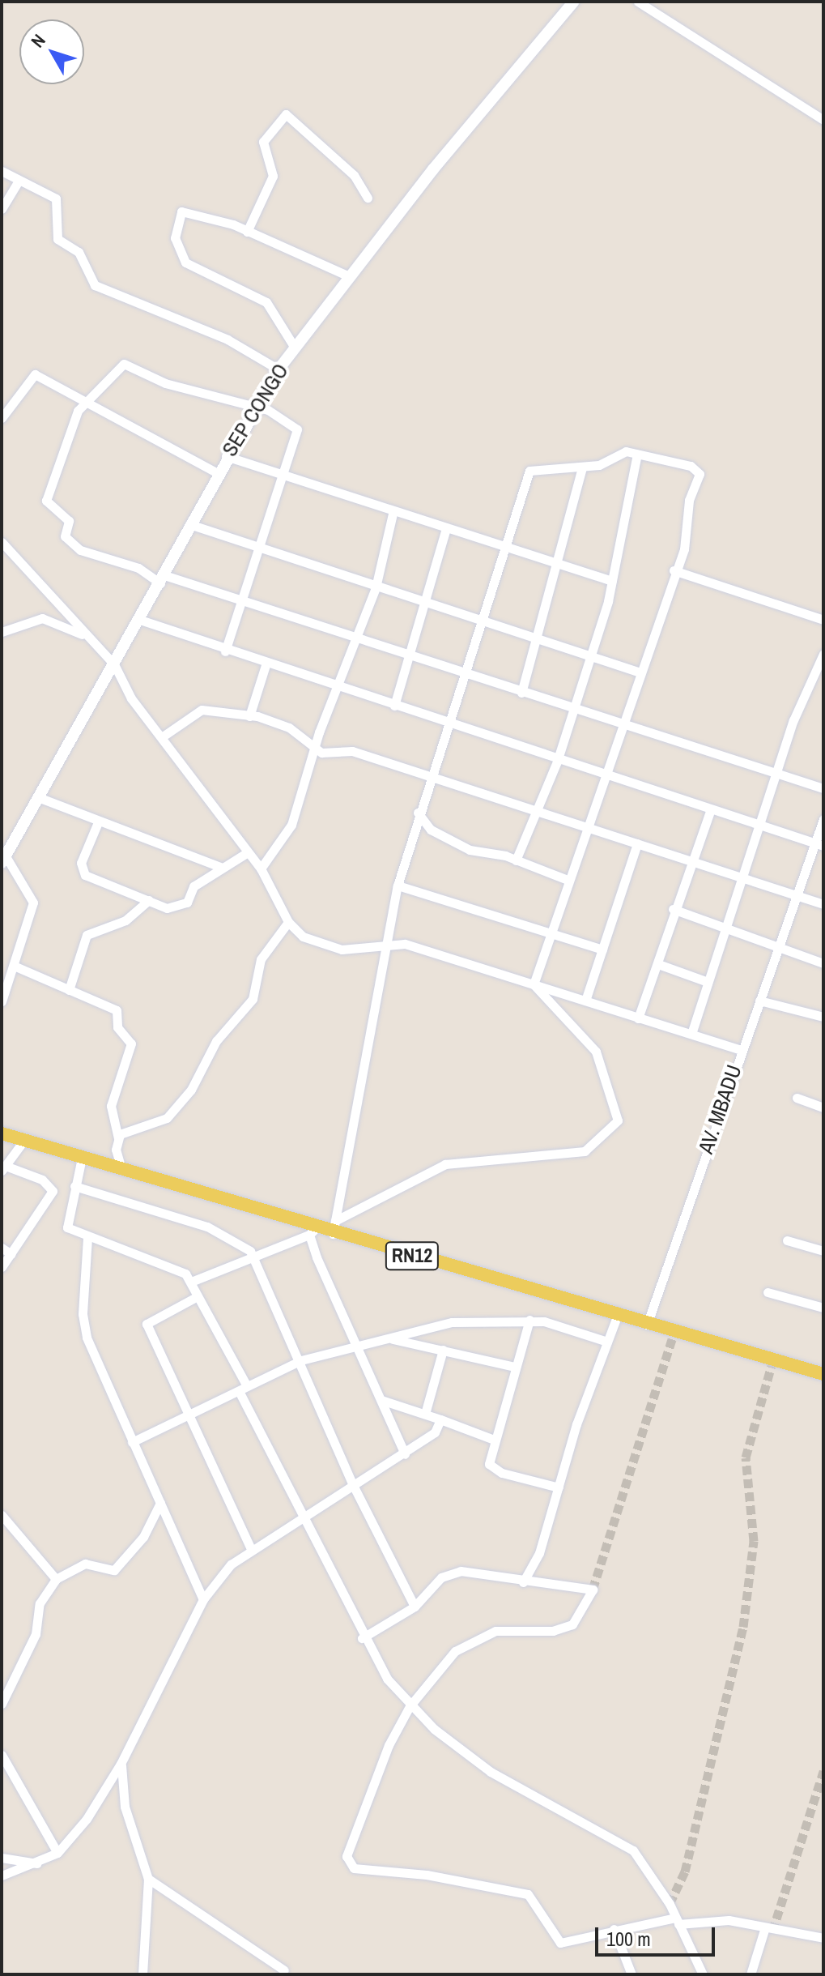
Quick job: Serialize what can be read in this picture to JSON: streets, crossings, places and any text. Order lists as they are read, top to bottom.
{
  "streets": {
    "main road": ["RN12"],
    "street": ["SEP CONGO", "AV. MBADU"]
  },
  "crossings": [
    ["AV. MBADU", "RN12"]
  ],
  "scale_bar": "100 m",
  "north": "top left"
}
